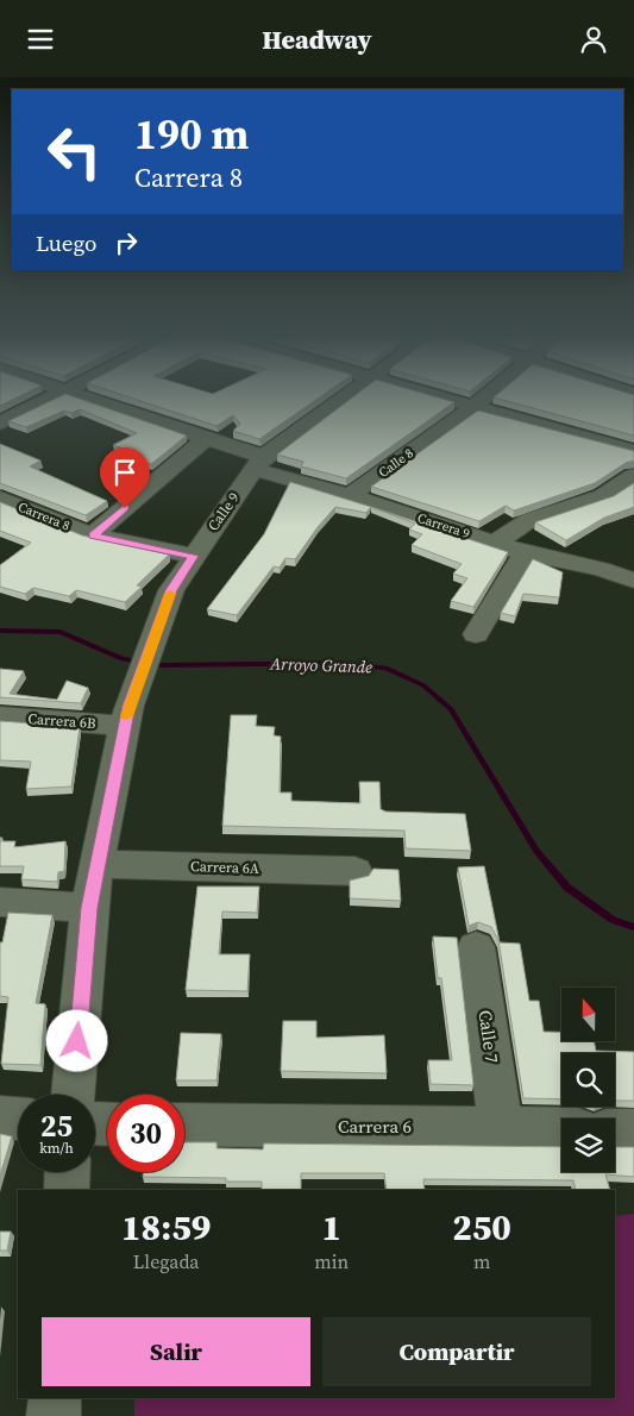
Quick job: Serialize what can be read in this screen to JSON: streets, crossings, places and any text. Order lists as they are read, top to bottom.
{
  "streets": {
    "street": [
      "Calle 8",
      "Calle 9",
      "Carrera 8",
      "Carrera 9",
      "Carrera 6B",
      "Carrera 6A",
      "Calle 7",
      "Carrera 6"
    ]
  },
  "crossings": [
    ["Calle 8", "Carrera 9"],
    ["Calle 9", "Carrera 8"],
    ["Calle 9", "Carrera 9"],
    ["Calle 9", "Carrera 6B"],
    ["Calle 9", "Carrera 6A"],
    ["Calle 7", "Carrera 6"]
  ],
  "water": ["Arroyo Grande"],
  "north": "top",
  "page": {
    "header": "Headway",
    "turn": ["190 m", "Carrera 8"],
    "then": "Luego",
    "speed": "25 km/h",
    "limit": "30",
    "eta": [
      "18:59",
      "Llegada",
      "1",
      "min",
      "250",
      "m"
    ],
    "buttons": ["Salir", "Compartir"]
  }
}
